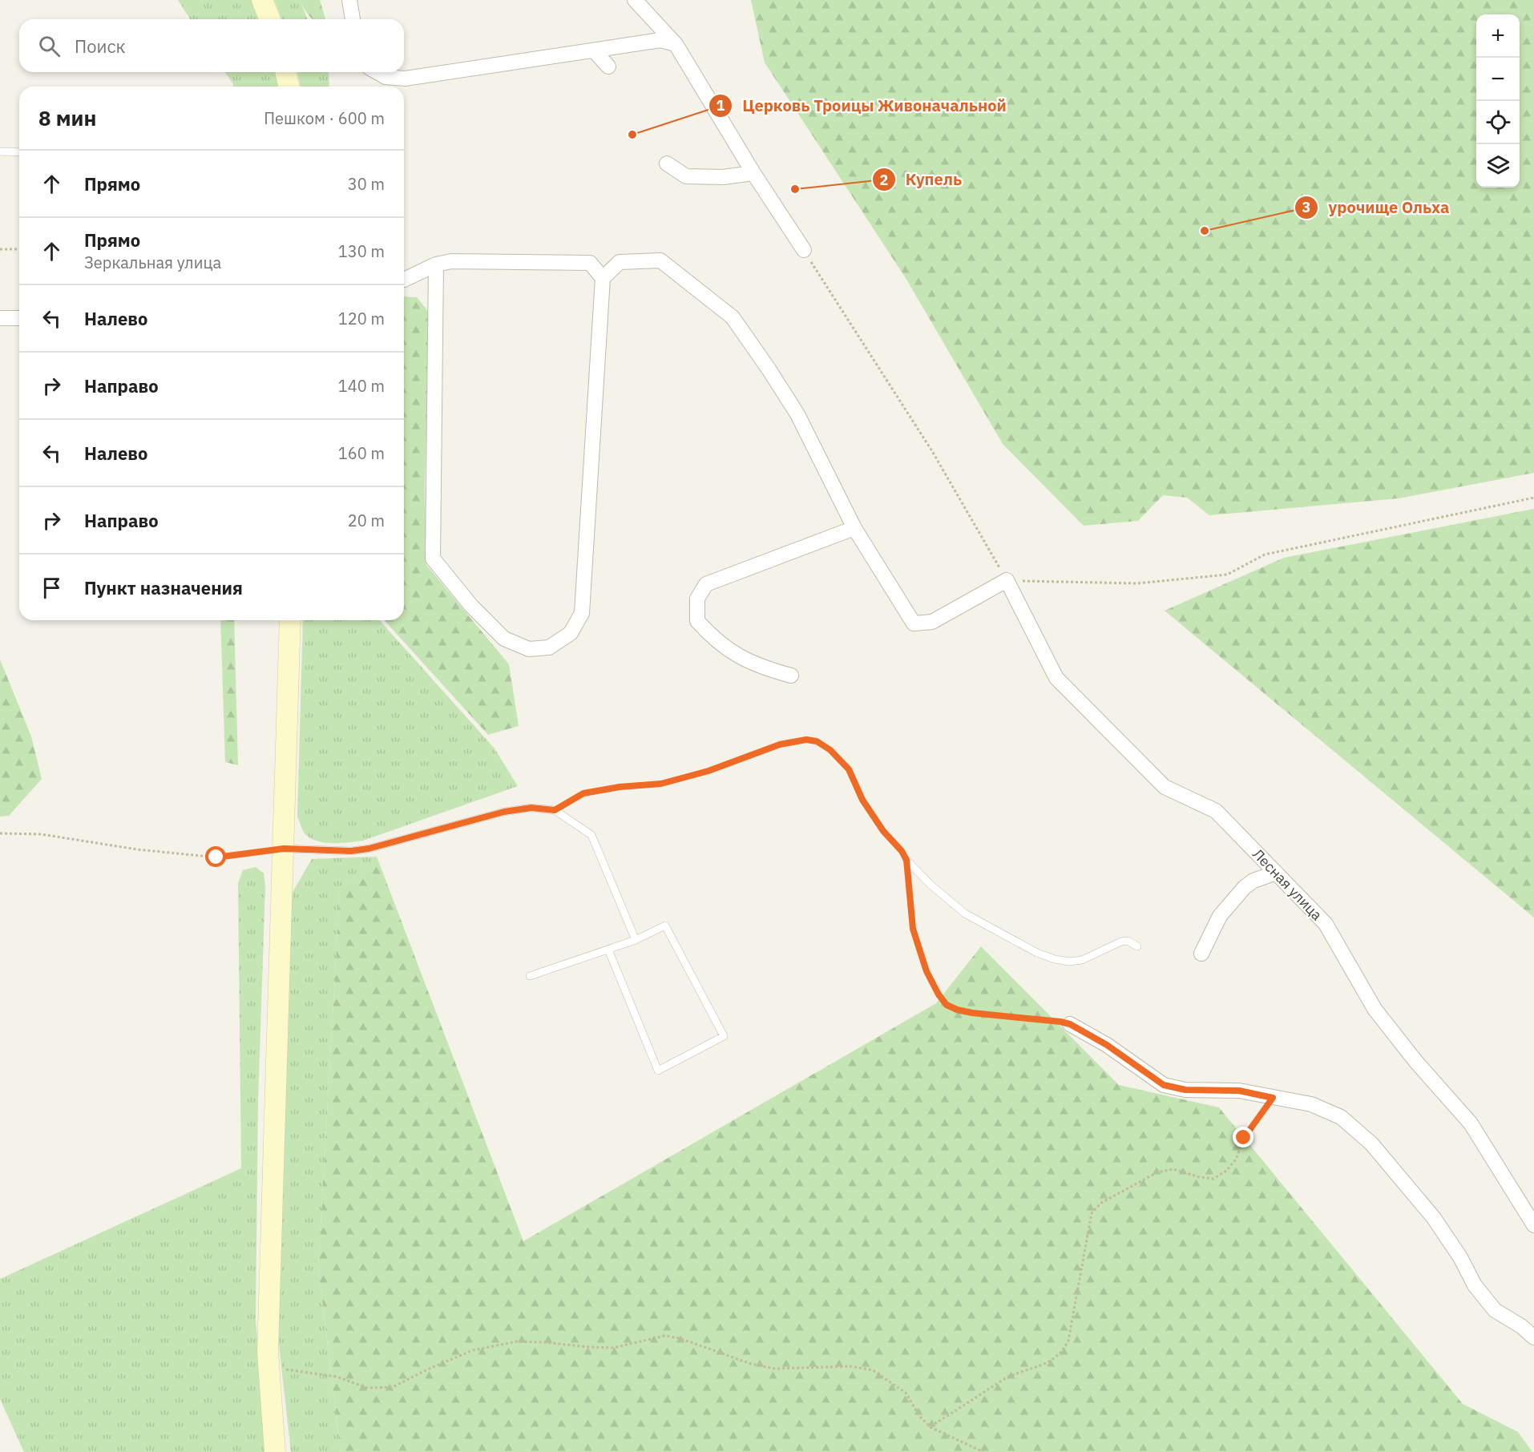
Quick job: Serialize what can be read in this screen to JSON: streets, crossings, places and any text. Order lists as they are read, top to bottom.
{
  "streets": {
    "street": ["Лесная улица"]
  },
  "places": ["Церковь Троицы Живоначальной", "Купель", "урочище Ольха"],
  "page": {
    "map_buttons": ["+", "−"],
    "search": "Поиск",
    "heading": ["8 мин", "Пешком · 600 m"],
    "list": [
      ["Прямо", "30 m"],
      ["Прямо", "Зеркальная улица", "130 m"],
      ["Налево", "120 m"],
      ["Направо", "140 m"],
      ["Налево", "160 m"],
      ["Направо", "20 m"],
      "Пункт назначения"
    ]
  }
}
